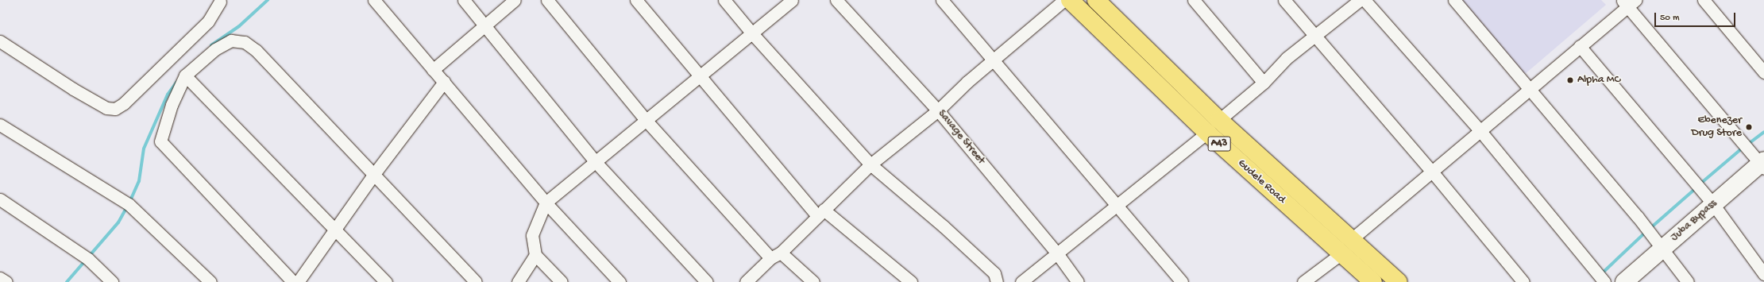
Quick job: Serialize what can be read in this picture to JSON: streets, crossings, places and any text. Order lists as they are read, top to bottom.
{
  "streets": {
    "highway": ["A43", "Gudele Road"],
    "main road": ["Juba Bypass"],
    "street": ["Savage Street"]
  },
  "places": ["Alpha MC", "Ebenezer Drug Store"],
  "scale_bar": "50 m"
}
